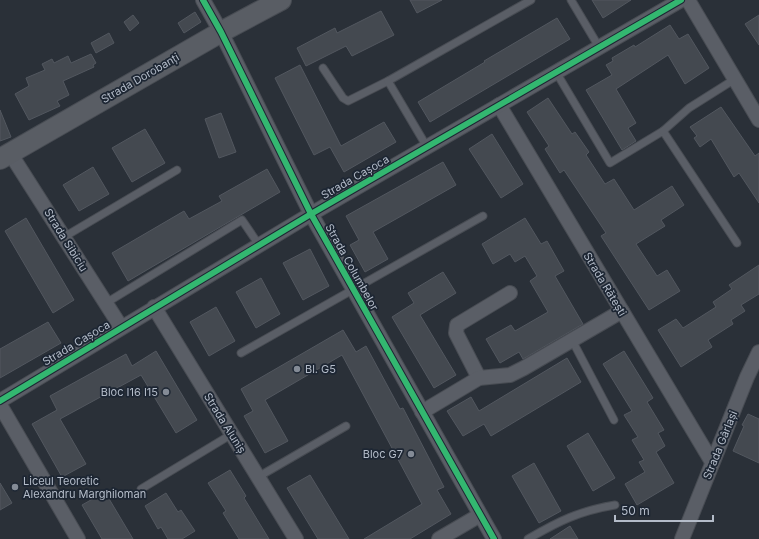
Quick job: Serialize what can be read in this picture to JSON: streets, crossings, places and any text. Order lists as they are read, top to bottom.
{
  "streets": {
    "main road": ["Strada Dorobanți"],
    "street": [
      "Strada Cașoca",
      "Strada Sibiciu",
      "Strada Columbelor",
      "Strada Rătești",
      "Strada Aluniș",
      "Strada Gârlași"
    ]
  },
  "crossings": [
    ["Strada Dorobanți", "Strada Sibiciu"],
    ["Strada Dorobanți", "Strada Columbelor"],
    ["Strada Cașoca", "Strada Sibiciu"],
    ["Strada Cașoca", "Strada Columbelor"],
    ["Strada Cașoca", "Strada Rătești"],
    ["Strada Cașoca", "Strada Aluniș"],
    ["Strada Rătești", "Strada Gârlași"]
  ],
  "places": [
    "Bl. G5",
    "Bloc I16 I15",
    "Bloc G7",
    "Liceul Teoretic Alexandru Marghiloman"
  ],
  "scale_bar": "50 m"
}
